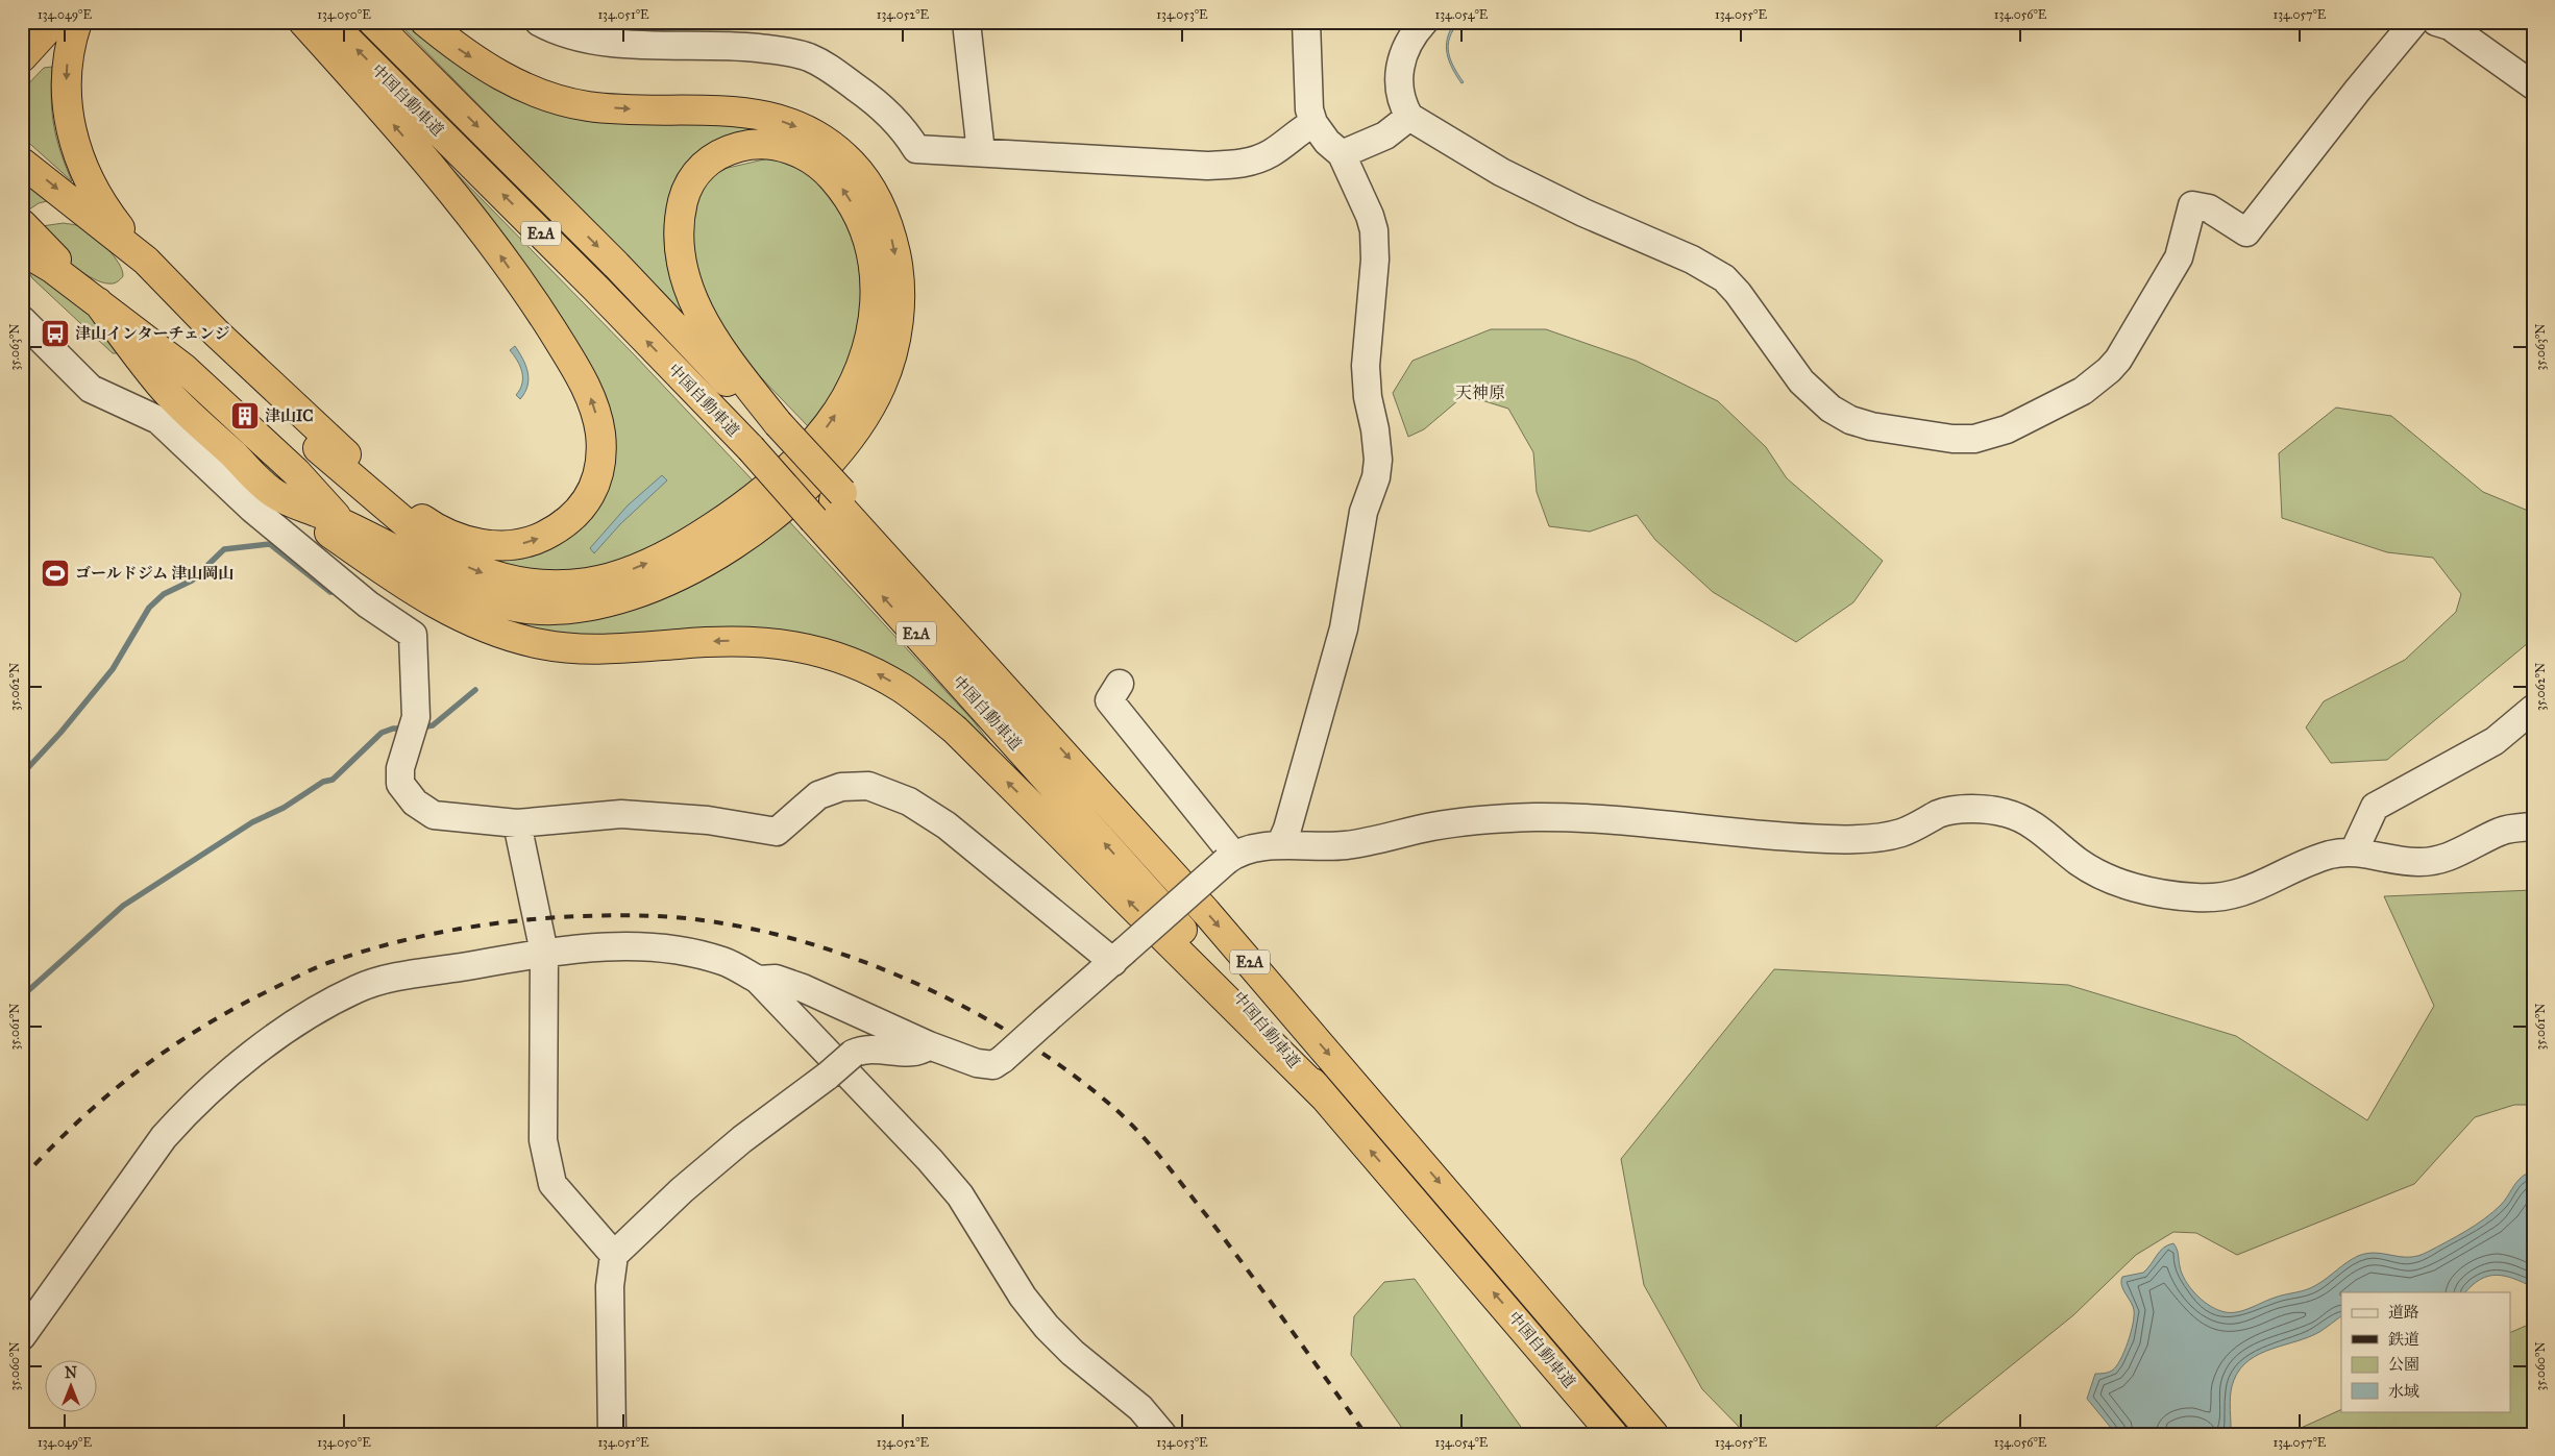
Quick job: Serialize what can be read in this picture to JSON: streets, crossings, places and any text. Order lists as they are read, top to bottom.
{
  "streets": {
    "highway": ["中国自動車道", "E2A"]
  },
  "districts": ["天神原"],
  "places": {
    "bus stop": ["津山インターチェンジ"],
    "building": ["津山IC"],
    "sports": ["ゴールドジム 津山岡山"]
  },
  "legend": [
    "道路",
    "鉄道",
    "公園",
    "水域"
  ],
  "north": "top",
  "coordinates": [
    "134.049°E",
    "134.050°E",
    "134.051°E",
    "134.052°E",
    "134.053°E",
    "134.054°E",
    "134.055°E",
    "134.056°E",
    "134.057°E",
    "35.063°N",
    "35.062°N",
    "35.061°N",
    "35.060°N"
  ]
}
